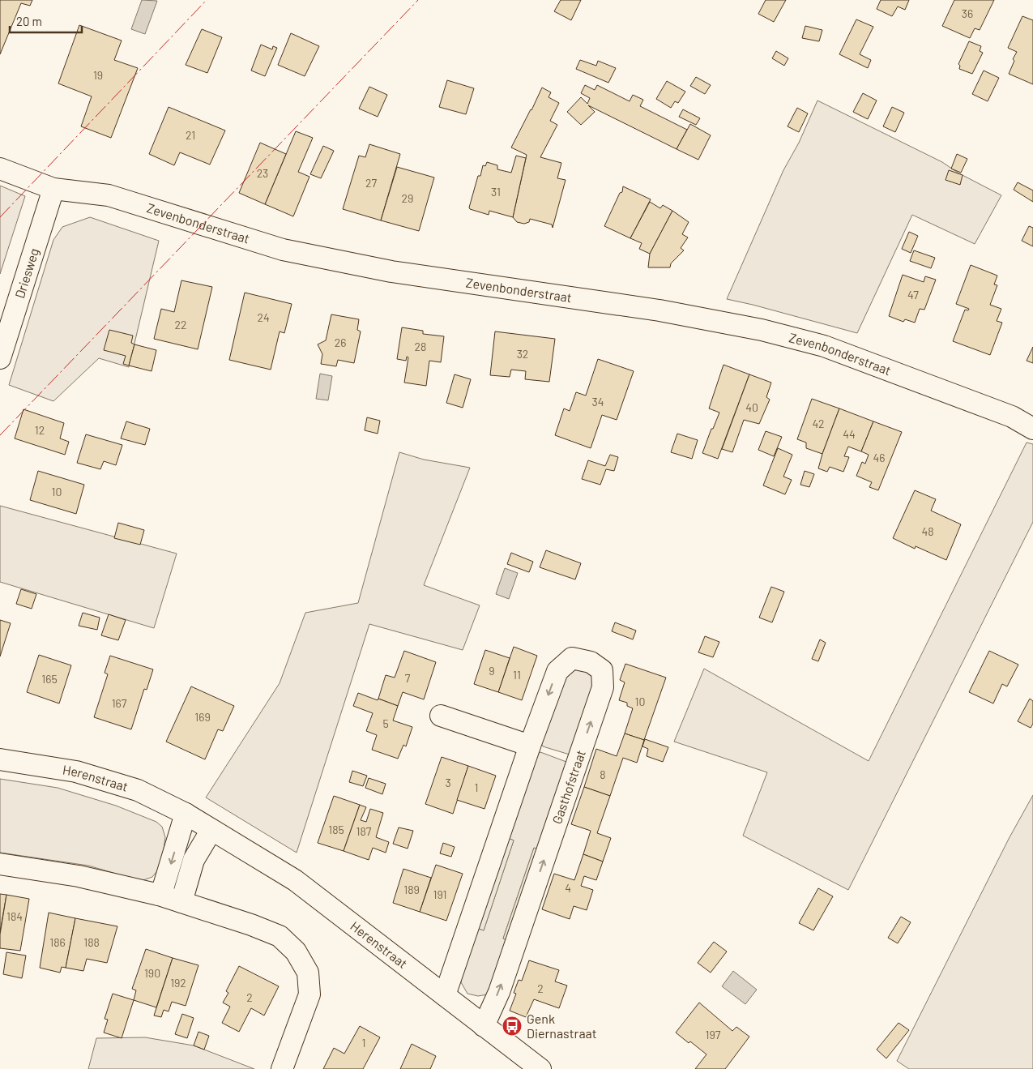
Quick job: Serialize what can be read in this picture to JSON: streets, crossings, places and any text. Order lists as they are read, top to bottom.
{
  "streets": {
    "street": [
      "Zevenbonderstraat",
      "Driesweg",
      "Herenstraat",
      "Gasthofstraat"
    ]
  },
  "crossings": [
    ["Zevenbonderstraat", "Driesweg"],
    ["Herenstraat", "Gasthofstraat"]
  ],
  "places": {
    "bus stop": ["Genk Diernastraat"]
  },
  "house_numbers": [
    "36",
    "19",
    "21",
    "23",
    "27",
    "31",
    "29",
    "47",
    "24",
    "22",
    "26",
    "28",
    "32",
    "34",
    "40",
    "42",
    "12",
    "44",
    "46",
    "10",
    "48",
    "9",
    "11",
    "7",
    "165",
    "10",
    "167",
    "169",
    "5",
    "8",
    "3",
    "1",
    "185",
    "187",
    "4",
    "189",
    "191",
    "184",
    "186",
    "188",
    "190",
    "192",
    "2",
    "2",
    "197",
    "1"
  ],
  "scale_bar": "20 m"
}
